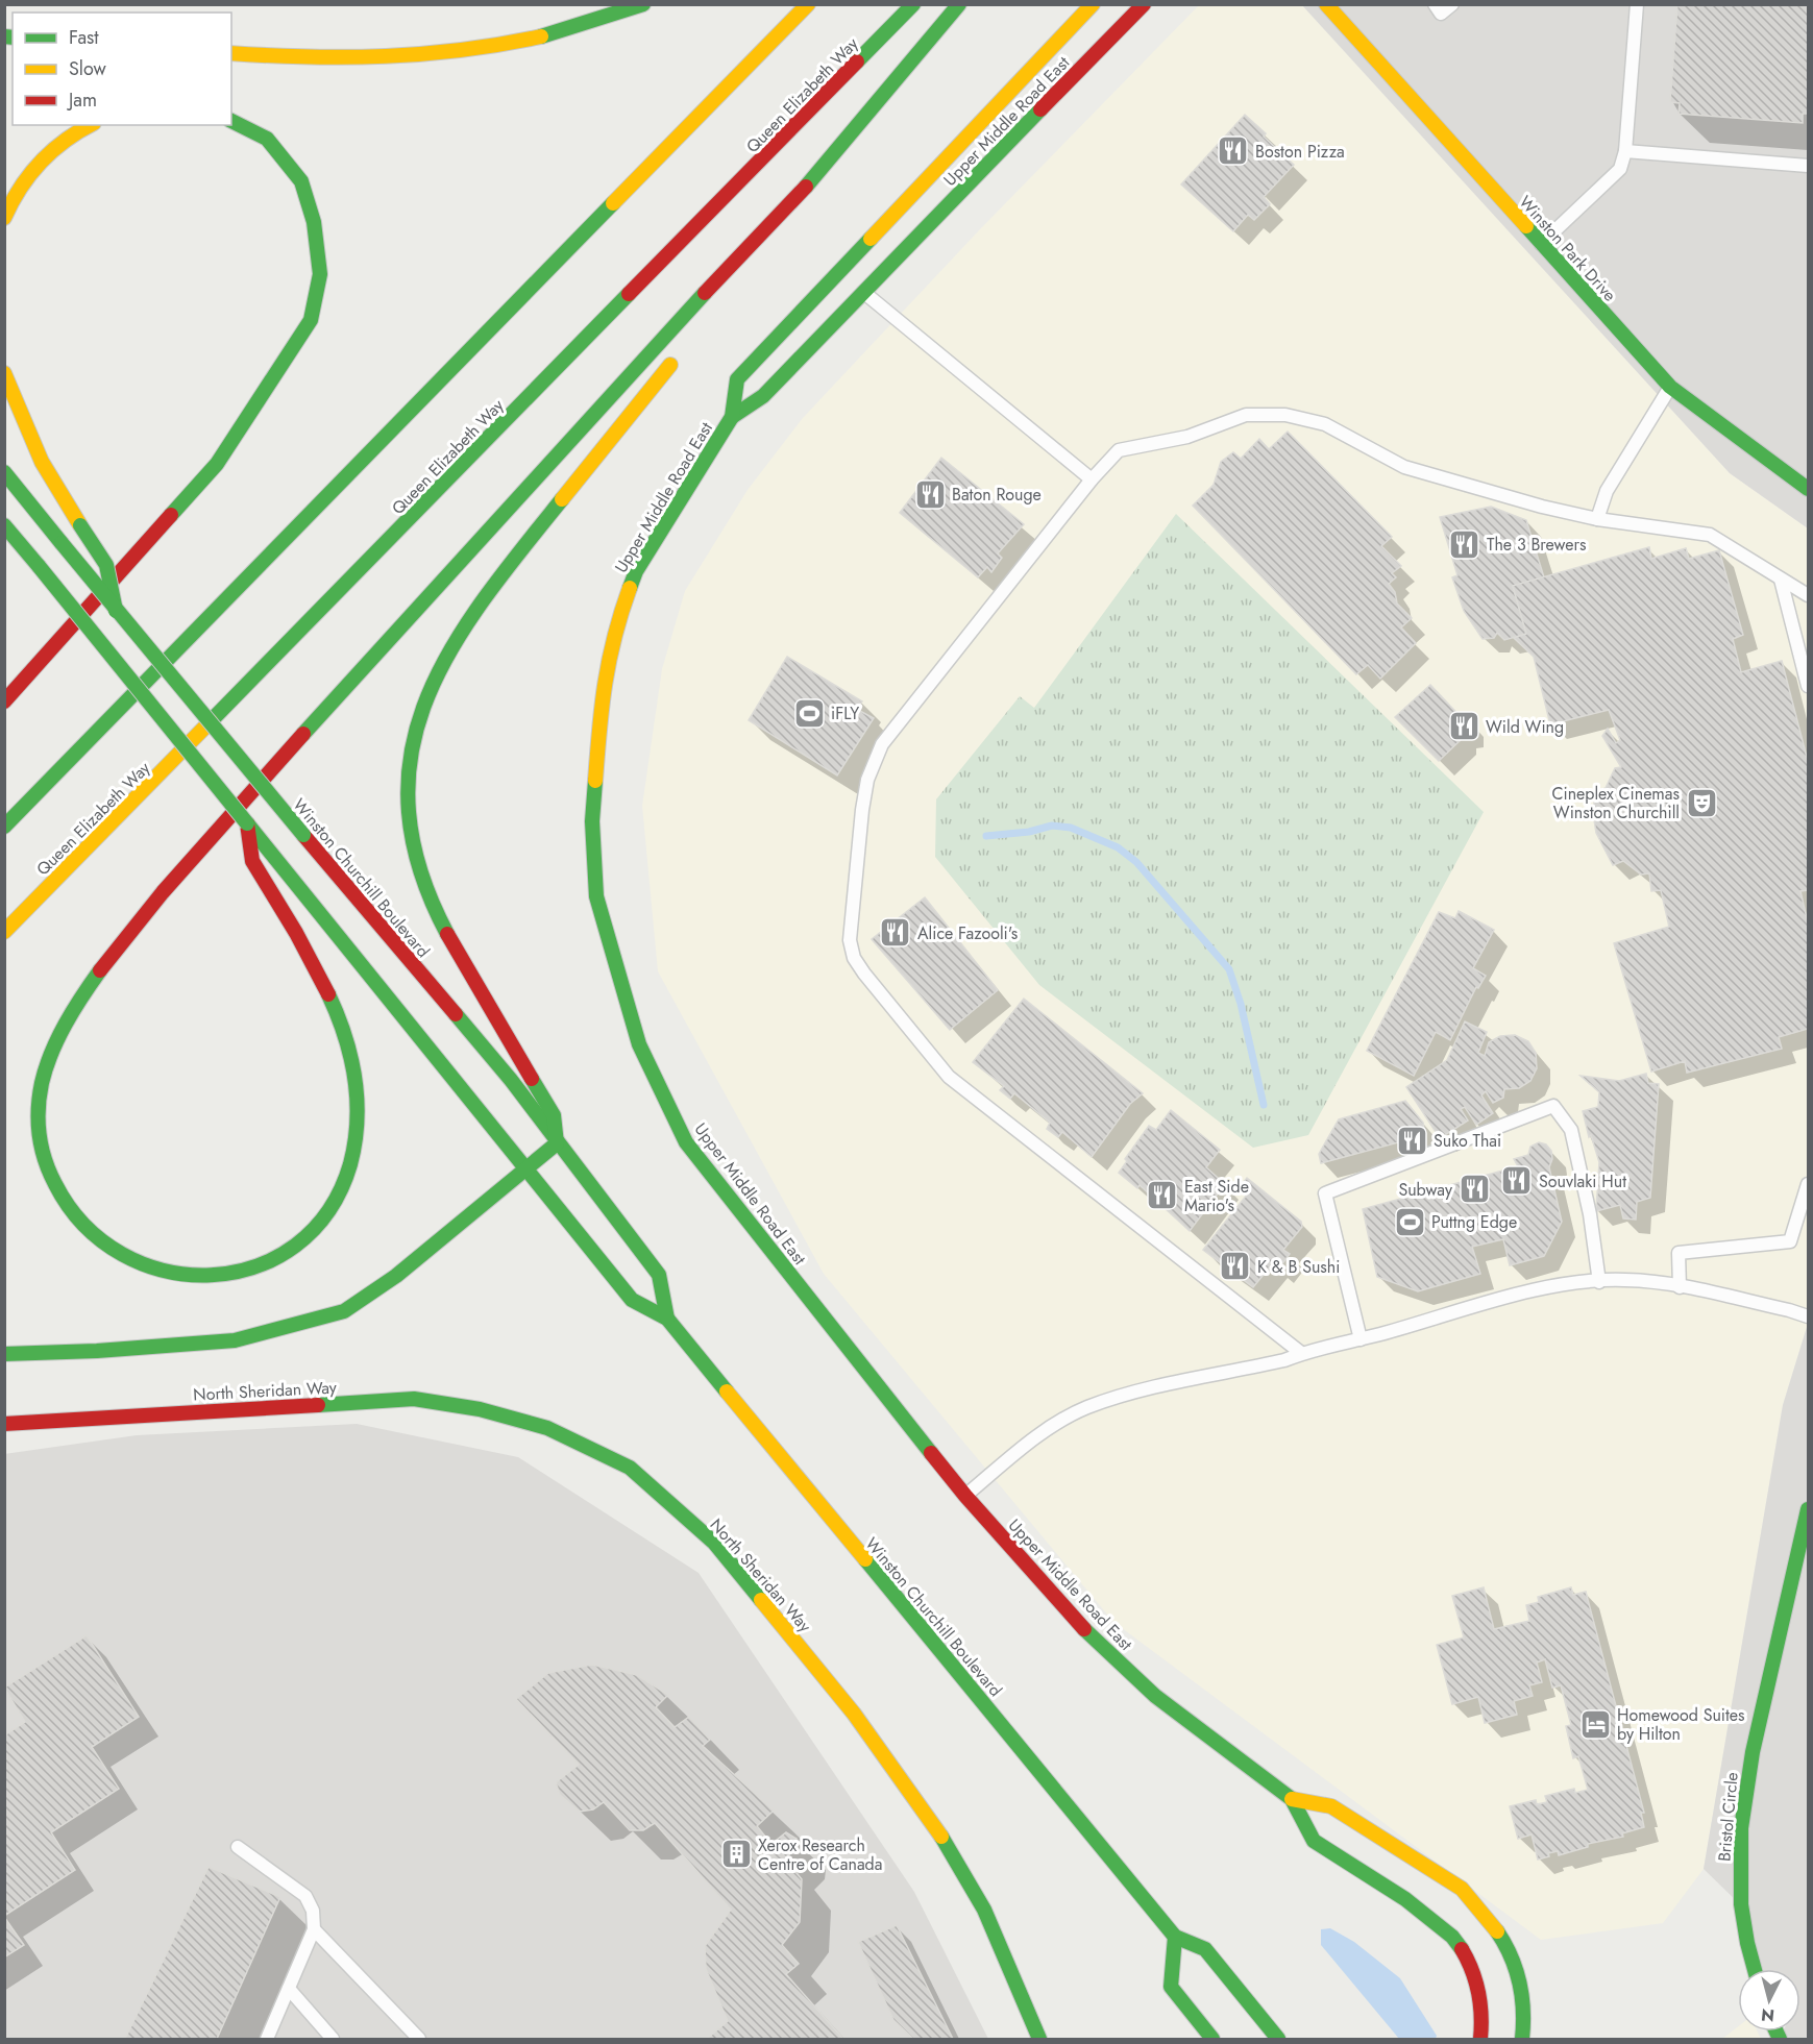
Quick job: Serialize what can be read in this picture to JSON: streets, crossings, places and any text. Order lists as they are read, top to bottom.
{
  "streets": {
    "main road": [
      "Queen Elizabeth Way",
      "Upper Middle Road East",
      "Winston Park Drive",
      "Winston Churchill Boulevard",
      "North Sheridan Way",
      "Bristol Circle"
    ]
  },
  "places": {
    "restaurant": [
      "Boston Pizza",
      "Baton Rouge",
      "The 3 Brewers",
      "Wild Wing",
      "Alice Fazooli's",
      "Suko Thai",
      "Souvlaki Hut",
      "Subway",
      "East Side Mario's",
      "K & B Sushi"
    ],
    "sports": ["iFLY", "Puttng Edge"],
    "theatre": ["Cineplex Cinemas Winston Churchill"],
    "hotel": ["Homewood Suites by Hilton"],
    "building": ["Xerox Research Centre of Canada"]
  },
  "legend": ["Fast", "Slow", "Jam"],
  "north": "bottom"
}
